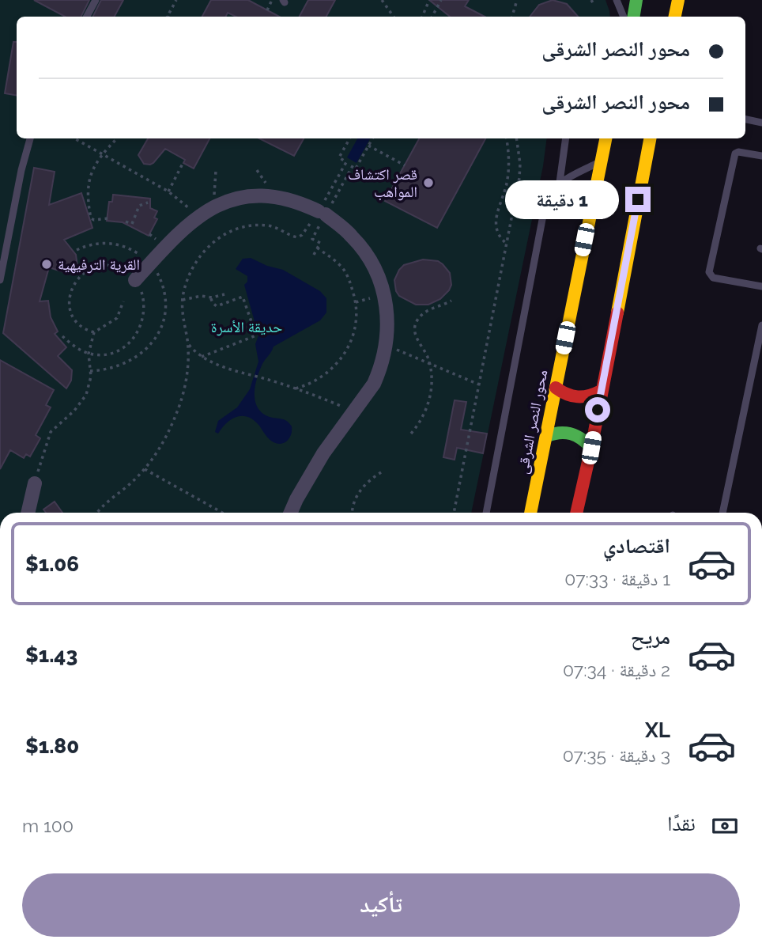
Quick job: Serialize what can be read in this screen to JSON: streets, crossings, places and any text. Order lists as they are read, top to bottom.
{
  "streets": {
    "main road": ["محور النصر الشرقى"]
  },
  "parks": ["حديقة الأسرة"],
  "places": ["قصر اكتشاف المواهب", "القرية الترفيهية"],
  "page": {
    "banner": ["محور النصر الشرقى", "محور النصر الشرقى"],
    "bubble": "1 دقيقة",
    "list": [
      {
        "name": "اقتصادي",
        "note": "1 دقيقة · 07:33",
        "value": "$1.06"
      },
      {
        "name": "مريح",
        "note": "2 دقيقة · 07:34",
        "value": "$1.43"
      },
      {
        "name": "XL",
        "note": "3 دقيقة · 07:35",
        "value": "$1.80"
      }
    ],
    "pay": ["نقدًا", "100 m"],
    "buttons": "تأكيد"
  }
}
